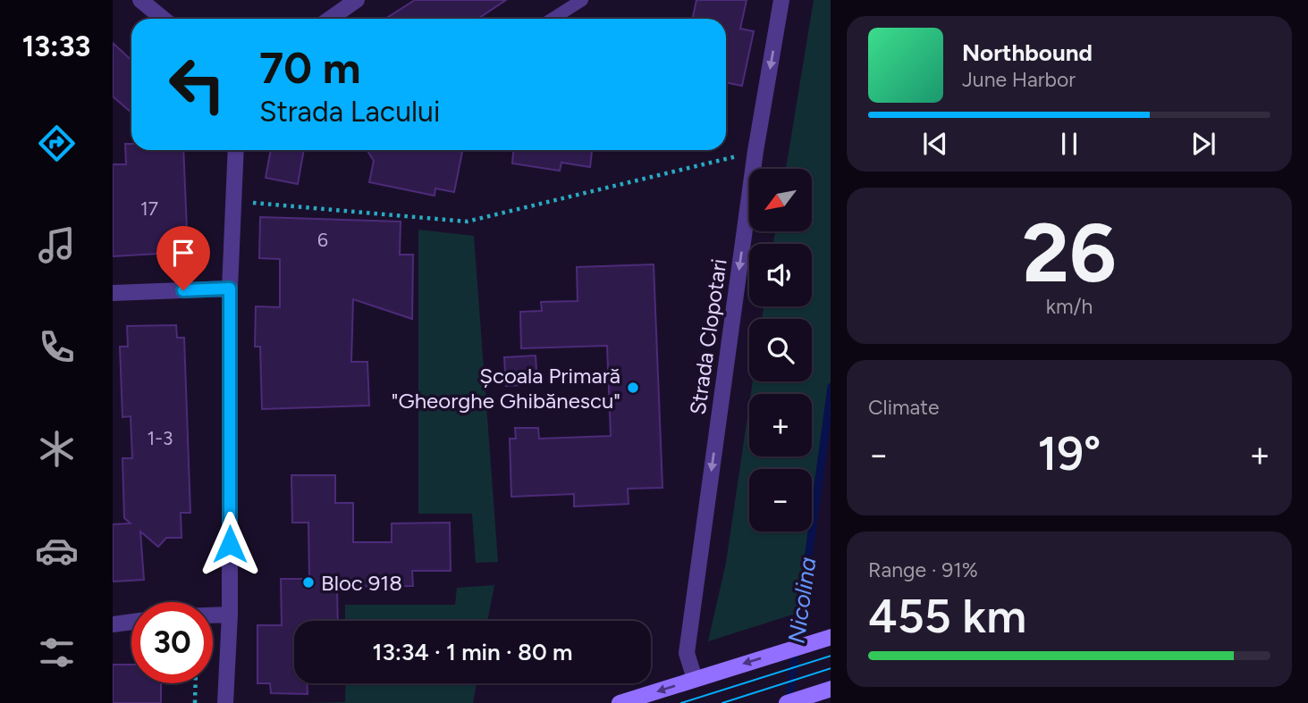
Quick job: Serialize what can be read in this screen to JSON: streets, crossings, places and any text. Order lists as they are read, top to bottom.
{
  "streets": {
    "street": ["Strada Clopotari"]
  },
  "one_way": ["Strada Clopotari"],
  "water": ["Nicolina"],
  "places": ["Școala Primară \"Gheorghe Ghibănescu\"", "Bloc 918"],
  "house_numbers": ["17", "6", "1-3"],
  "north": "bottom left",
  "page": {
    "tabs": "13:33",
    "turn": ["70 m", "Strada Lacului"],
    "song": ["Northbound", "June Harbor"],
    "map_buttons": ["+", "−"],
    "tile": [
      ["26", "km/h"],
      "Climate",
      ["Range · 91%", "455 km"]
    ],
    "heat": ["−", "19°", "+"],
    "limit": "30",
    "trip": "13:34 · 1 min · 80 m"
  }
}
